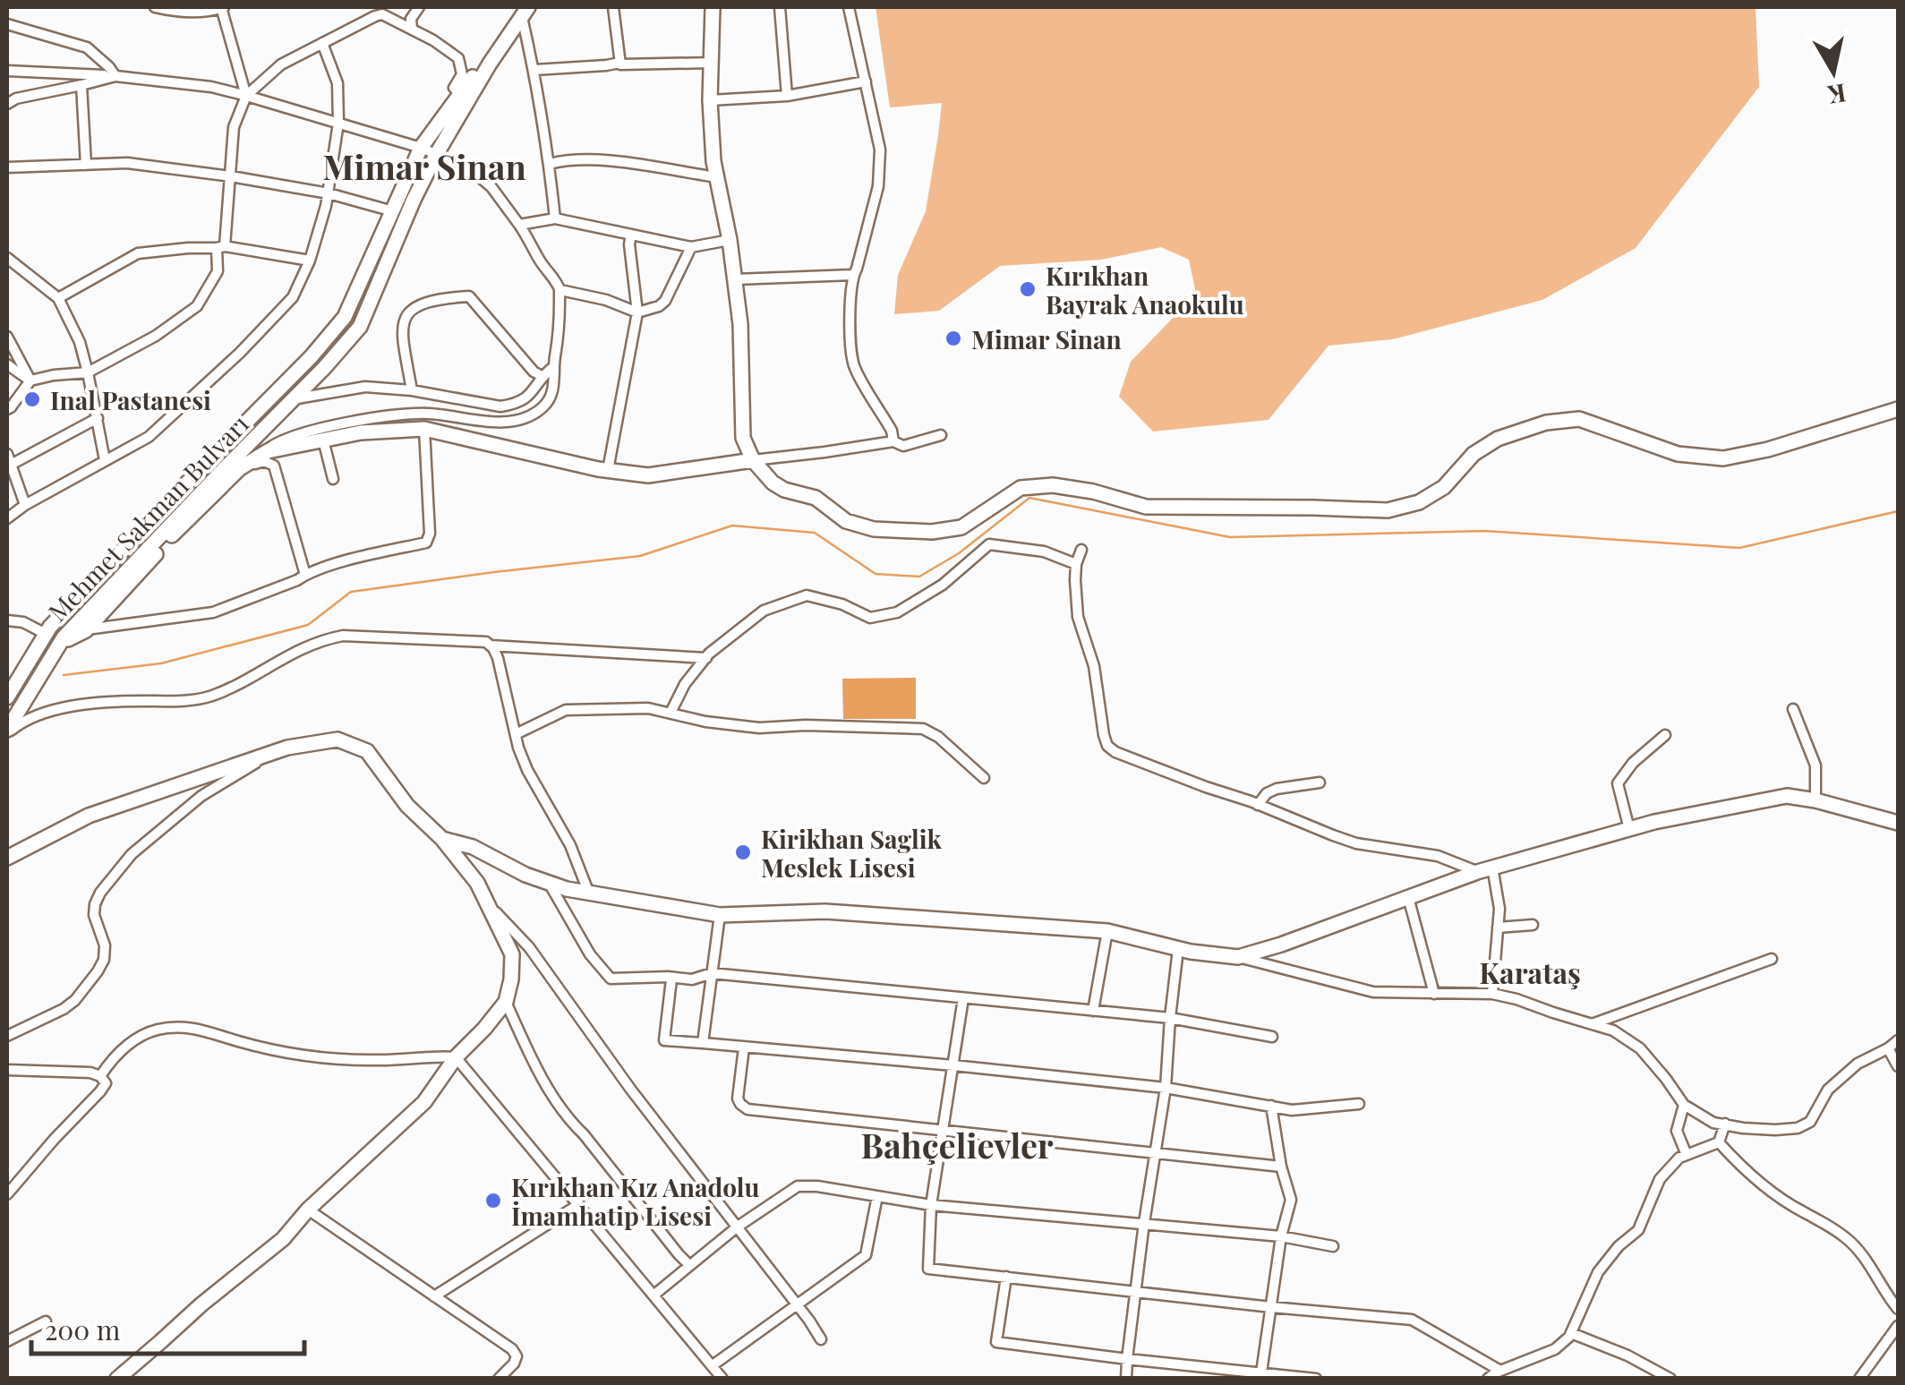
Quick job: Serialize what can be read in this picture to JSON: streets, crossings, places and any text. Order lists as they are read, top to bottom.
{
  "streets": {
    "street": ["Mehmet Sakman Bulvarı"]
  },
  "districts": ["Mimar Sinan", "Karataş", "Bahçelievler"],
  "places": [
    "Kırıkhan Bayrak Anaokulu",
    "Mimar Sinan",
    "Inal Pastanesi",
    "Kirikhan Saglik Meslek Lisesi",
    "Kırıkhan Kız Anadolu İmamhatip Lisesi"
  ],
  "scale_bar": "200 m",
  "north": "bottom"
}
